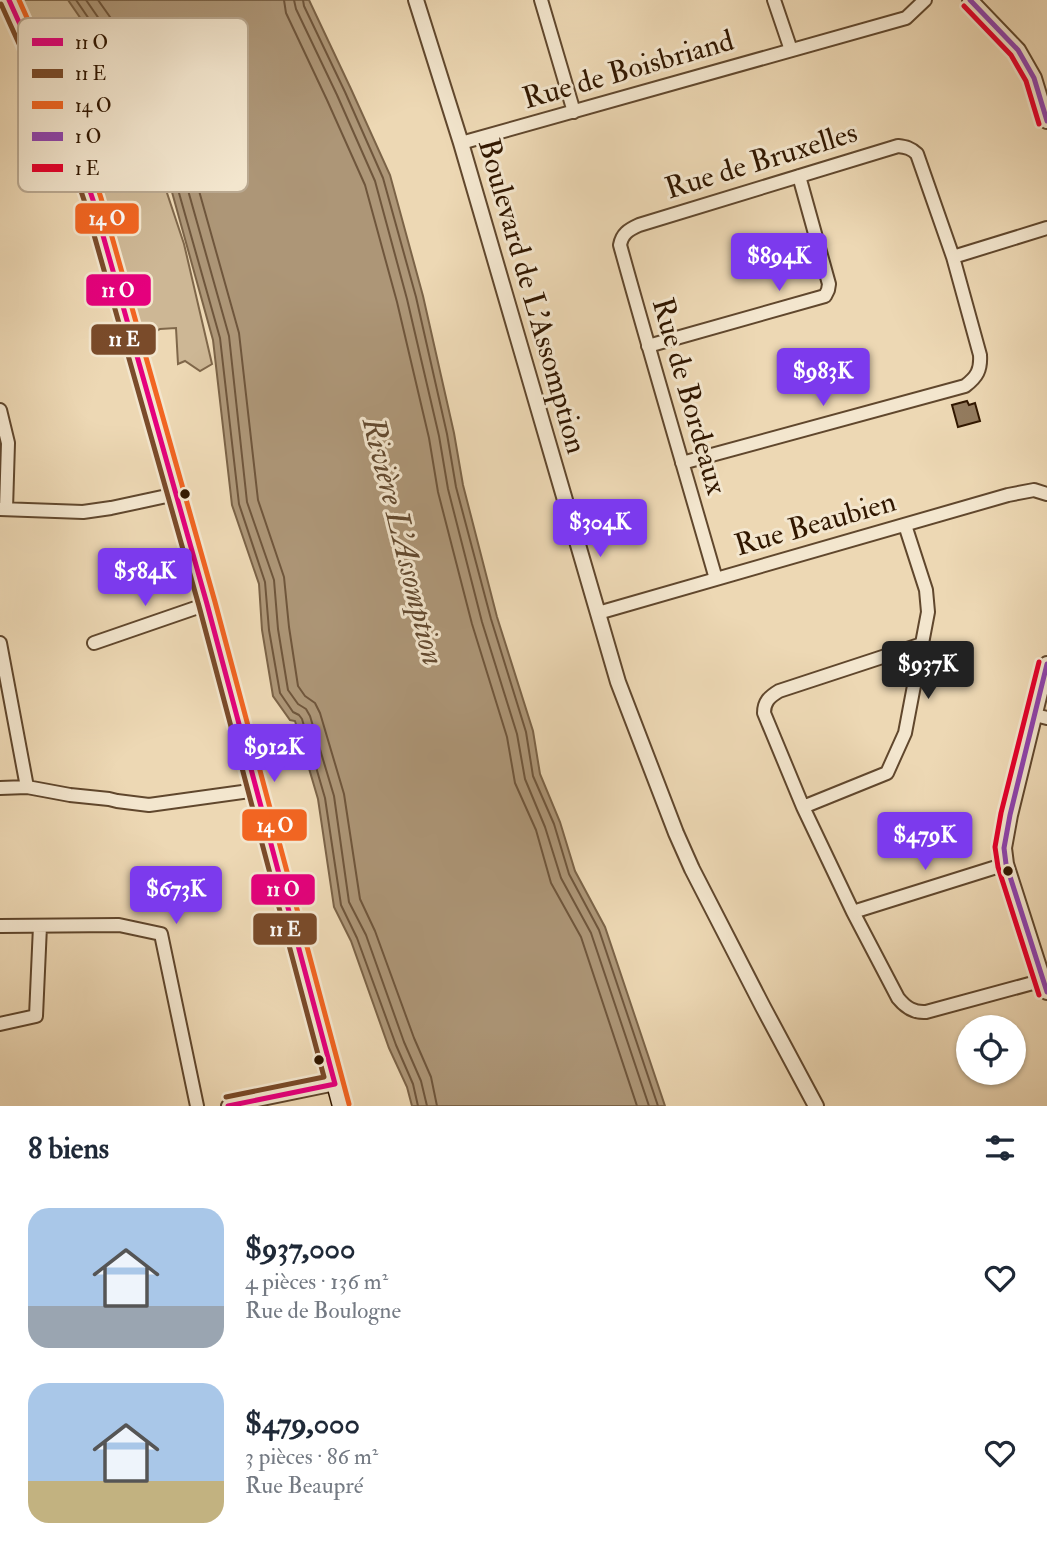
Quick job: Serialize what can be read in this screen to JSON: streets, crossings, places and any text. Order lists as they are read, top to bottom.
{
  "streets": {
    "street": [
      "Rue de Boisbriand",
      "Rue de Bruxelles",
      "Boulevard de L'Assomption",
      "Rue de Bordeaux",
      "Rue Beaubien"
    ]
  },
  "crossings": [
    ["Rue de Boisbriand", "Boulevard de L'Assomption"],
    ["Rue de Bruxelles", "Rue de Bordeaux"],
    ["Boulevard de L'Assomption", "Rue Beaubien"],
    ["Rue de Bordeaux", "Rue Beaubien"]
  ],
  "water": ["Rivière L'Assomption"],
  "legend": [
    "11 O",
    "11 E",
    "14 O",
    "1 O",
    "1 E"
  ],
  "page": {
    "price": [
      "$894K",
      "$983K",
      "$304K",
      "$584K",
      "$937K",
      "$912K",
      "$479K",
      "$673K"
    ],
    "heading": "8 biens",
    "list": [
      {
        "name": "$937,000",
        "note": "4 pièces · 136 m² · Rue de Boulogne"
      },
      {
        "name": "$479,000",
        "note": "3 pièces · 86 m² · Rue Beaupré"
      }
    ]
  }
}
